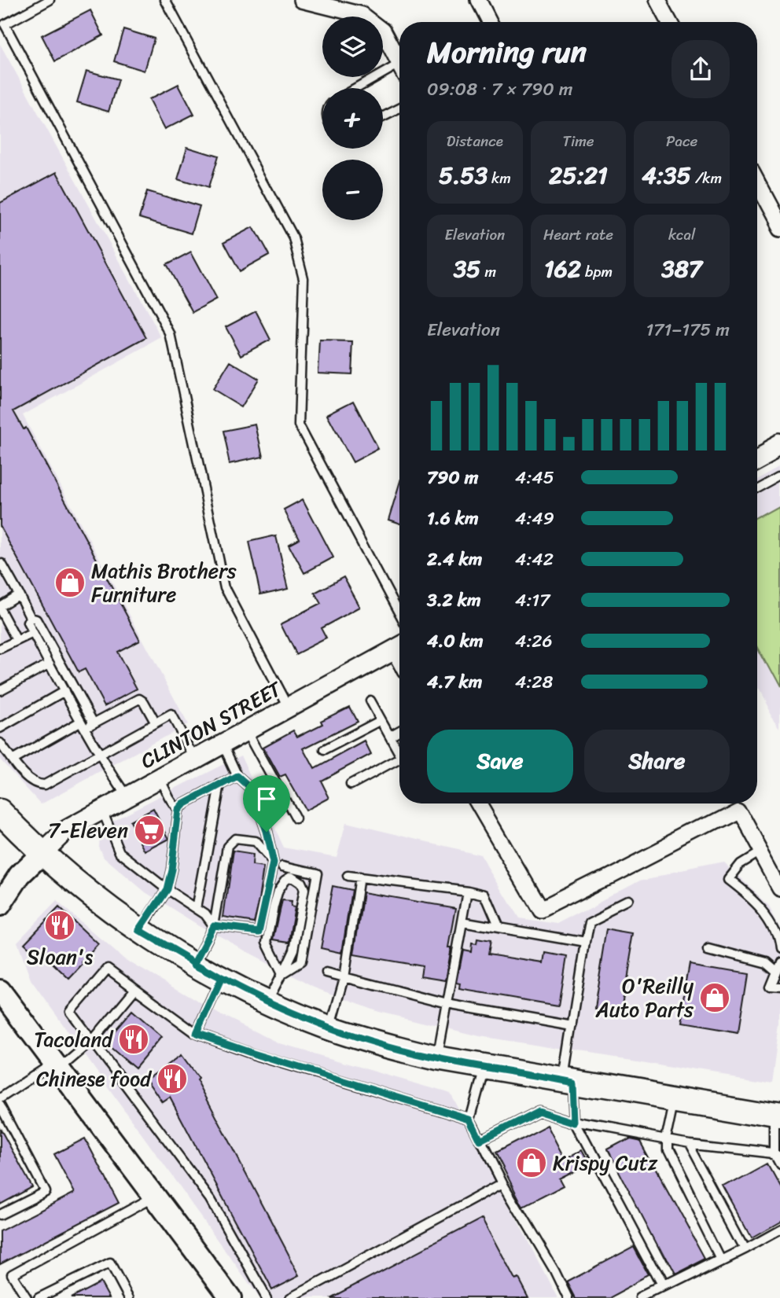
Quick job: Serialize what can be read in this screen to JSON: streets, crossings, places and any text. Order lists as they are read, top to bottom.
{
  "streets": {
    "street": ["CLINTON STREET"]
  },
  "places": {
    "shop": ["Mathis Brothers Furniture", "O'Reilly Auto Parts", "Krispy Cutz"],
    "supermarket": ["7-Eleven"],
    "restaurant": ["Sloan's", "Tacoland", "Chinese food"]
  },
  "page": {
    "map_buttons": ["+", "−"],
    "heading": ["Morning run", "09:08 · 7 × 790 m"],
    "stats": [
      ["Distance", "5.53 km"],
      ["Time", "25:21"],
      ["Pace", "4:35 /km"],
      ["Elevation", "35 m"],
      ["Heart rate", "162 bpm"],
      ["kcal", "387"]
    ],
    "chart": ["Elevation", "171–175 m"],
    "list": [
      {
        "name": "790 m",
        "note": "4:45"
      },
      {
        "name": "1.6 km",
        "note": "4:49"
      },
      {
        "name": "2.4 km",
        "note": "4:42"
      },
      {
        "name": "3.2 km",
        "note": "4:17"
      },
      {
        "name": "4.0 km",
        "note": "4:26"
      },
      {
        "name": "4.7 km",
        "note": "4:28"
      }
    ],
    "buttons": ["Save", "Share"]
  }
}
